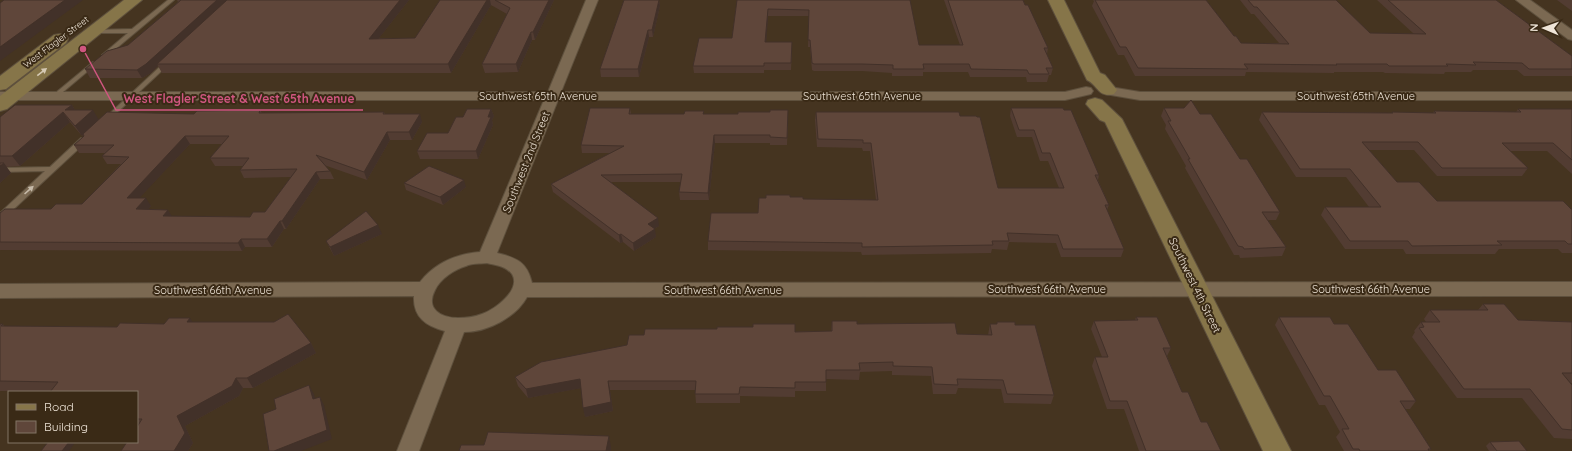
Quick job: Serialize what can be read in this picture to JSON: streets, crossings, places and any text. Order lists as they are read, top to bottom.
{
  "streets": {
    "street": [
      "West Flagler Street",
      "Southwest 65th Avenue",
      "Southwest 2nd Street",
      "Southwest 4th Street",
      "Southwest 66th Avenue"
    ]
  },
  "crossings": [
    ["West Flagler Street", "Southwest 65th Avenue"],
    ["Southwest 65th Avenue", "Southwest 2nd Street"],
    ["Southwest 65th Avenue", "Southwest 4th Street"],
    ["Southwest 2nd Street", "Southwest 66th Avenue"],
    ["Southwest 4th Street", "Southwest 66th Avenue"]
  ],
  "places": ["West Flagler Street & West 65th Avenue"],
  "legend": ["Road", "Building"],
  "north": "left"
}
